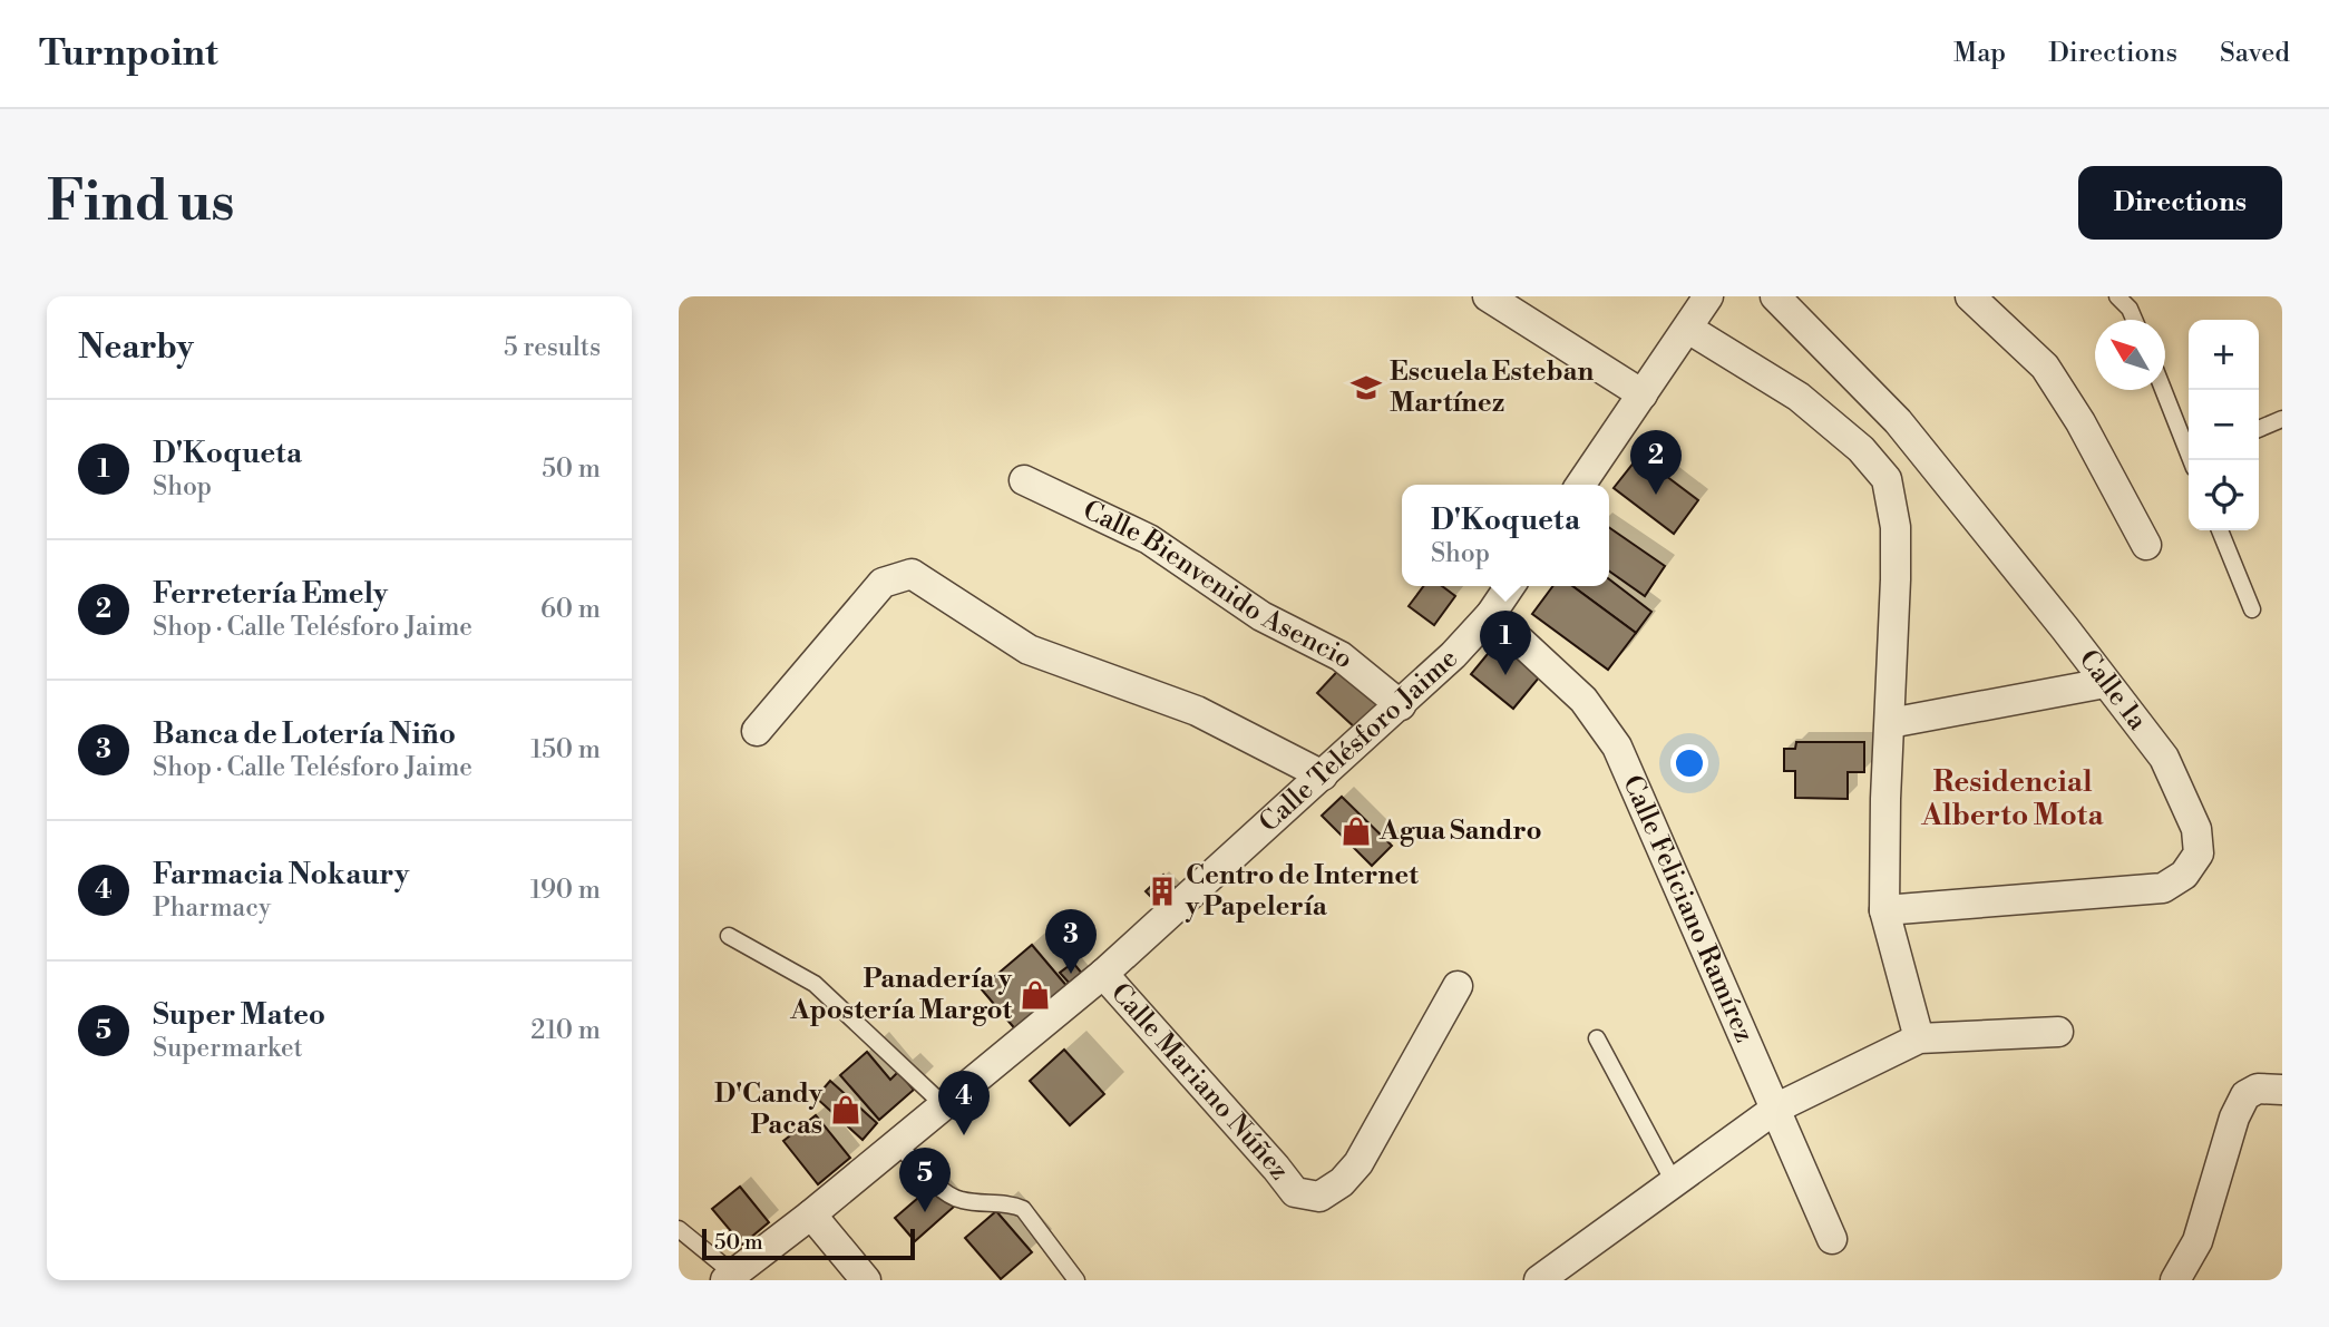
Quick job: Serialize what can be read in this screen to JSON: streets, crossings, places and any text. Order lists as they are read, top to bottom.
{
  "streets": {
    "street": [
      "Calle Bienvenido Asencio",
      "Calle 1a",
      "Calle Telésforo Jaime",
      "Calle Feliciano Ramírez",
      "Calle Mariano Núñez"
    ]
  },
  "crossings": [
    ["Calle Bienvenido Asencio", "Calle Telésforo Jaime"],
    ["Calle Telésforo Jaime", "Calle Feliciano Ramírez"],
    ["Calle Telésforo Jaime", "Calle Mariano Núñez"]
  ],
  "districts": ["Residencial Alberto Mota"],
  "places": {
    "school or university": ["Escuela Esteban Martínez"],
    "shop": ["Agua Sandro", "Panadería y Apostería Margot", "D'Candy Pacas"],
    "building": ["Centro de Internet y Papelería"]
  },
  "scale_bar": "50 m",
  "north": "top left",
  "page": {
    "header": "Turnpoint",
    "nav": ["Map", "Directions", "Saved"],
    "buttons": "Directions",
    "title": "Find us",
    "heading": ["Nearby", "5 results"],
    "map_buttons": ["+", "−"],
    "list": [
      {
        "mark": "1",
        "name": "D'Koqueta",
        "note": "Shop",
        "value": "50 m"
      },
      {
        "mark": "2",
        "name": "Ferretería Emely",
        "note": "Shop · Calle Telésforo Jaime",
        "value": "60 m"
      },
      {
        "mark": "3",
        "name": "Banca de Lotería Niño",
        "note": "Shop · Calle Telésforo Jaime",
        "value": "150 m"
      },
      {
        "mark": "4",
        "name": "Farmacia Nokaury",
        "note": "Pharmacy",
        "value": "190 m"
      },
      {
        "mark": "5",
        "name": "Super Mateo",
        "note": "Supermarket",
        "value": "210 m"
      }
    ],
    "pins": [
      "2",
      "1",
      "3",
      "4",
      "5"
    ],
    "popup": ["D'Koqueta", "Shop"],
    "scale": "50 m"
  }
}
